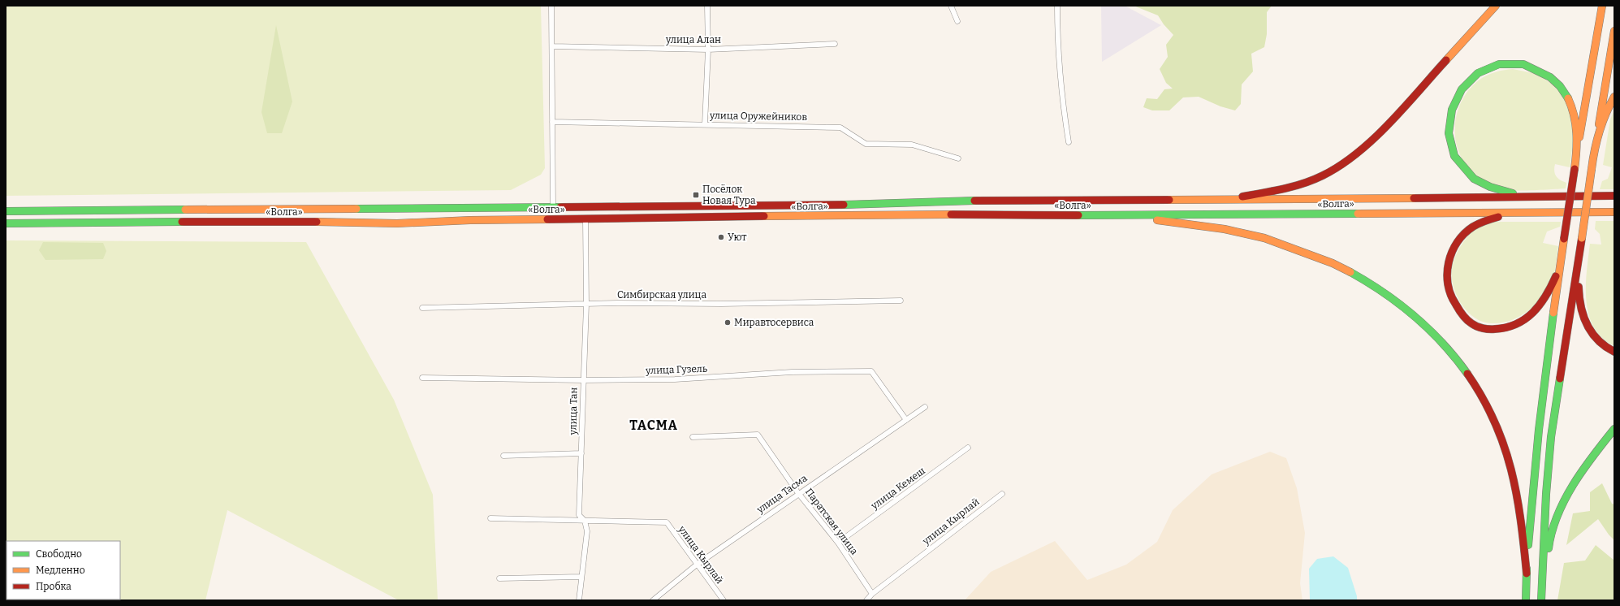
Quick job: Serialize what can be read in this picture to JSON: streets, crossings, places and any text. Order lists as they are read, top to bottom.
{
  "streets": {
    "main road": ["«Волга»"],
    "street": [
      "улица Алан",
      "улица Оружейников",
      "Симбирская улица",
      "улица Гузель",
      "улица Тан",
      "улица Кемеш",
      "улица Тасма",
      "Паратская улица",
      "улица Кырлай"
    ]
  },
  "crossings": [
    ["«Волга»", "улица Тан"],
    ["Симбирская улица", "улица Тан"],
    ["улица Гузель", "улица Тан"],
    ["улица Гузель", "улица Тасма"],
    ["улица Тан", "улица Кырлай"],
    ["улица Кемеш", "Паратская улица"],
    ["улица Тасма", "Паратская улица"],
    ["улица Тасма", "улица Кырлай"],
    ["Паратская улица", "улица Кырлай"]
  ],
  "districts": ["ТАСМА"],
  "places": {
    "transit": ["Посёлок Новая Тура"],
    "other": ["Уют", "Миравтосервиса"]
  },
  "legend": ["Свободно", "Медленно", "Пробка"]
}
